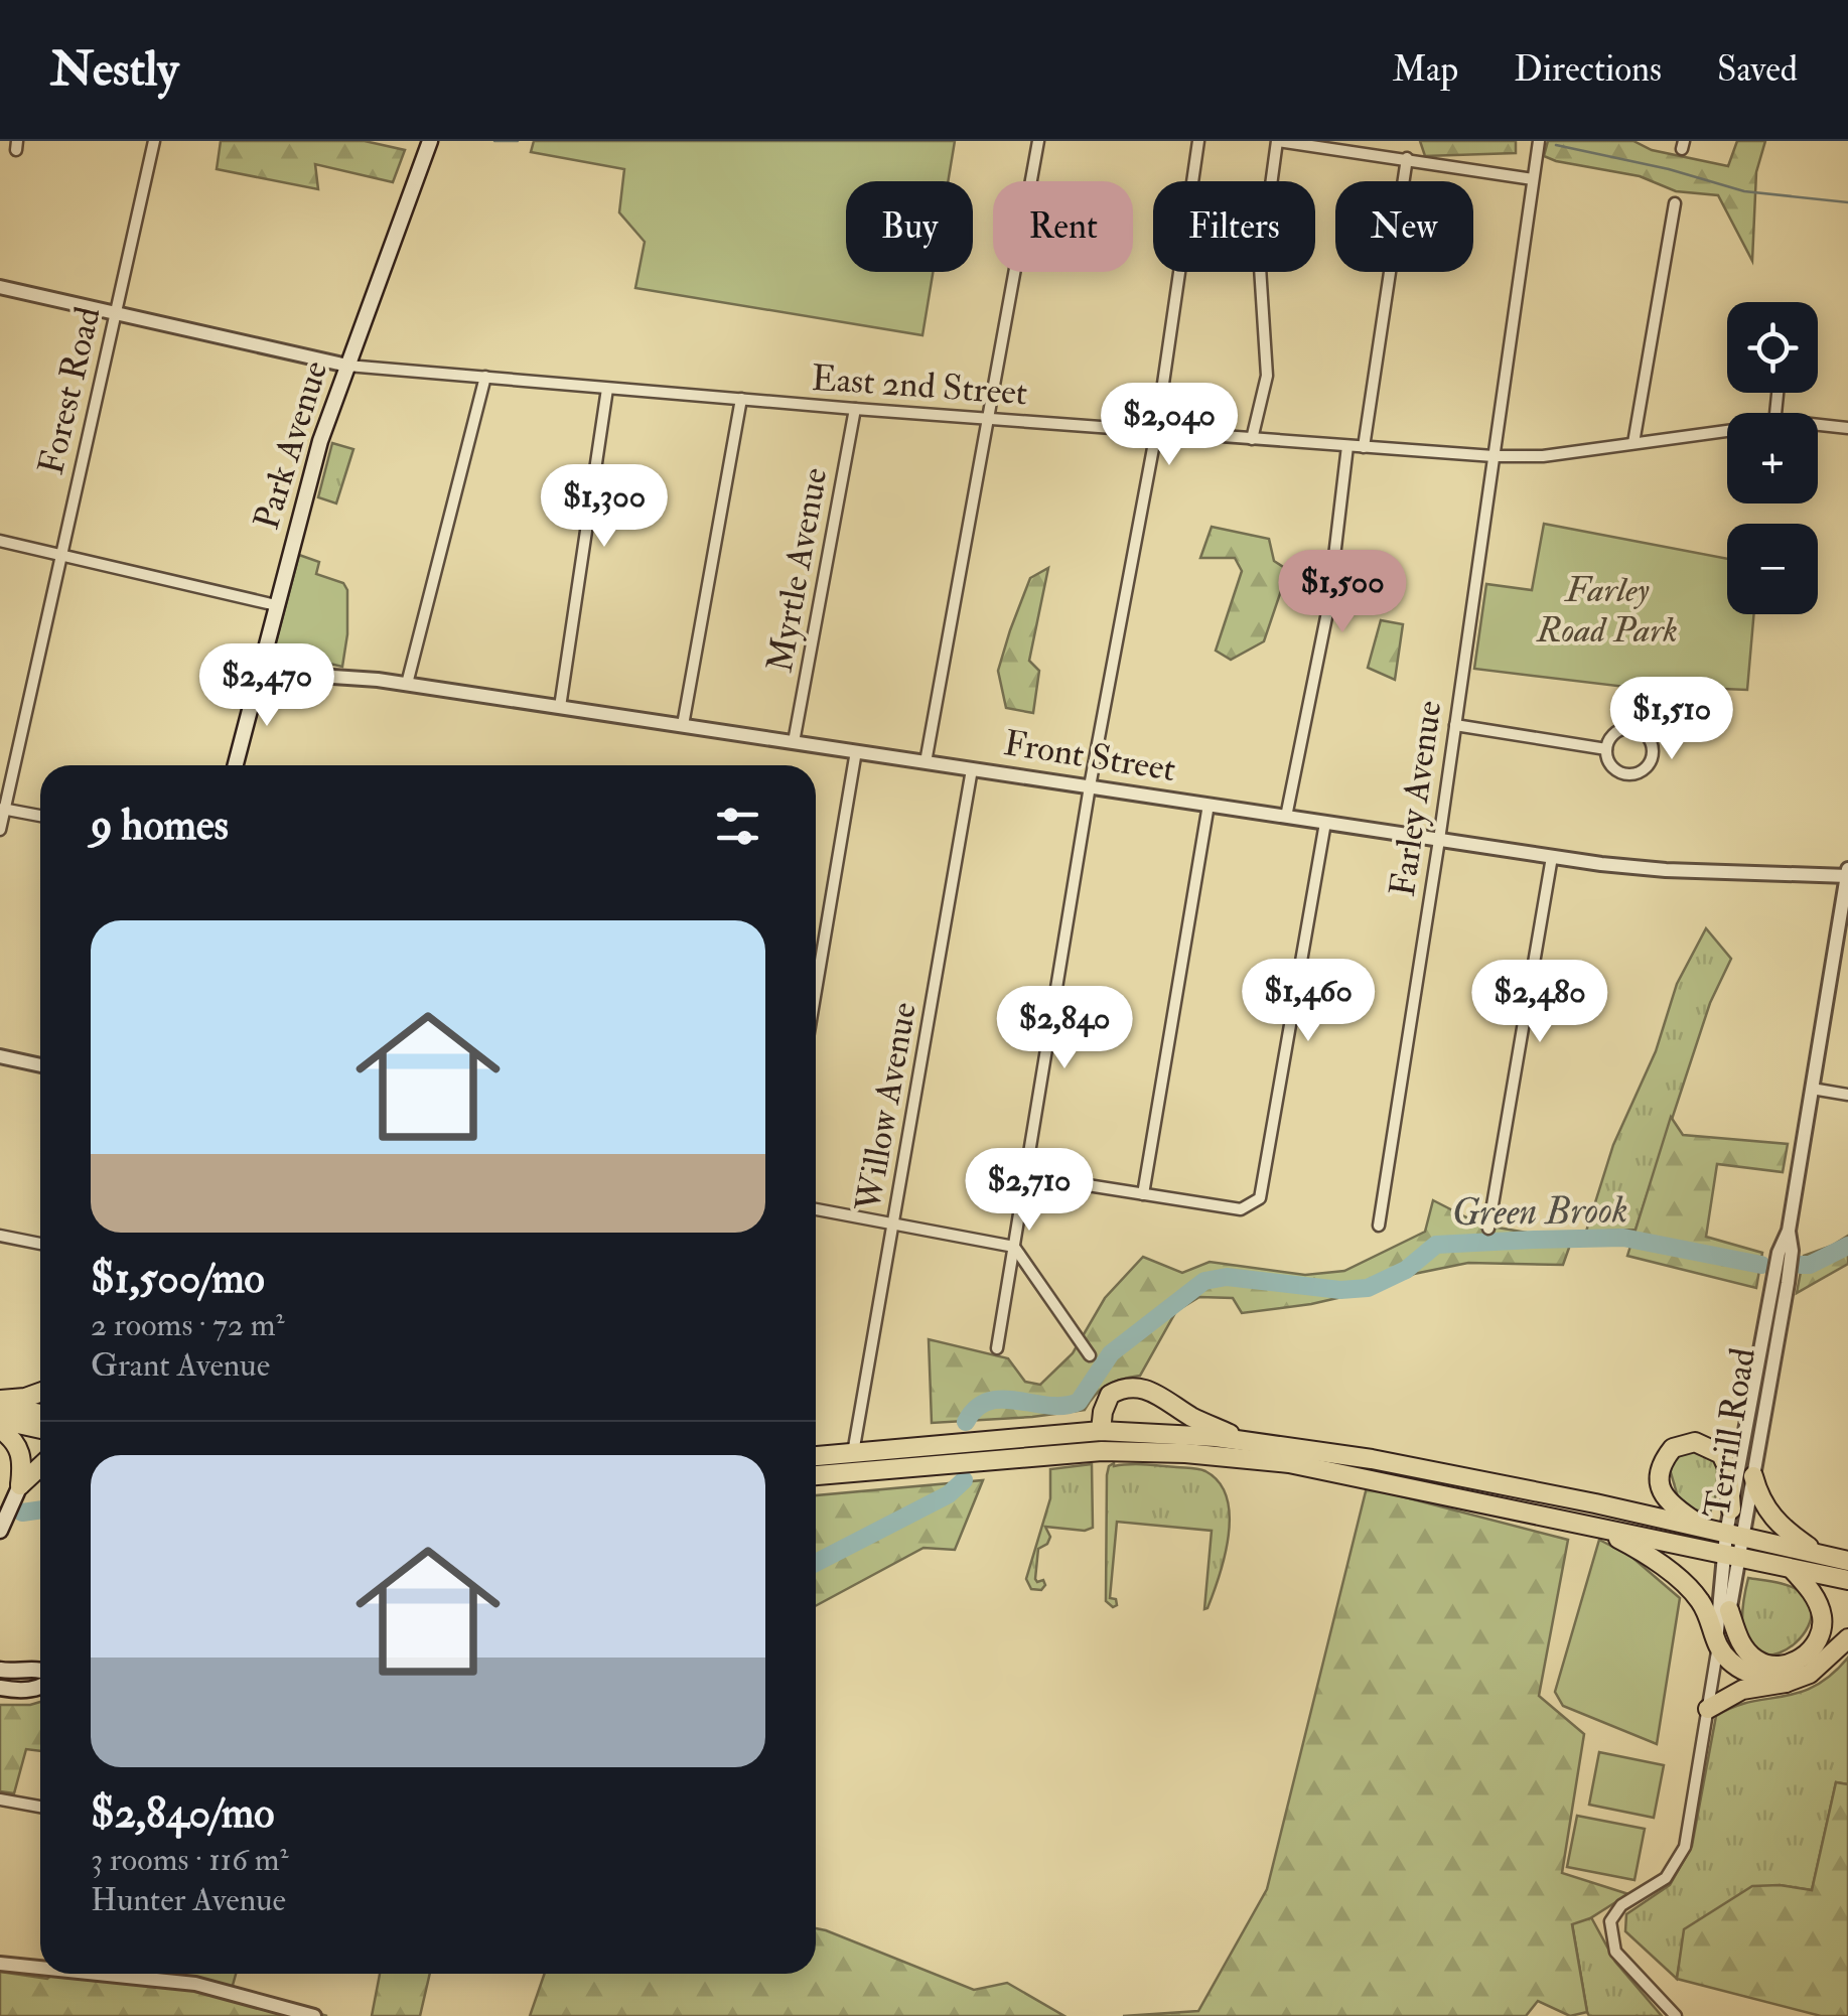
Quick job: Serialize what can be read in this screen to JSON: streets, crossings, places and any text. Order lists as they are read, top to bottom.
{
  "streets": {
    "main road": ["Park Avenue"],
    "street": [
      "East 2nd Street",
      "Forest Road",
      "Myrtle Avenue",
      "Front Street",
      "Farley Avenue",
      "Willow Avenue",
      "Terrill Road"
    ]
  },
  "crossings": [
    ["East 2nd Street", "Park Avenue"],
    ["East 2nd Street", "Myrtle Avenue"],
    ["East 2nd Street", "Farley Avenue"],
    ["Park Avenue", "Front Street"],
    ["Myrtle Avenue", "Front Street"],
    ["Front Street", "Farley Avenue"],
    ["Front Street", "Willow Avenue"],
    ["Front Street", "Terrill Road"]
  ],
  "water": ["Green Brook"],
  "parks": ["Farley Road Park"],
  "page": {
    "header": "Nestly",
    "nav": ["Map", "Directions", "Saved"],
    "chip": [
      "Buy",
      "Rent",
      "Filters",
      "New"
    ],
    "map_buttons": ["+", "−"],
    "price": [
      "$2,040",
      "$1,300",
      "$1,500",
      "$2,470",
      "$1,510",
      "$1,460",
      "$2,480",
      "$2,840",
      "$2,710"
    ],
    "heading": "9 homes",
    "list": [
      {
        "name": "$1,500/mo",
        "note": "2 rooms · 72 m² · Grant Avenue"
      },
      {
        "name": "$2,840/mo",
        "note": "3 rooms · 116 m² · Hunter Avenue"
      }
    ]
  }
}
